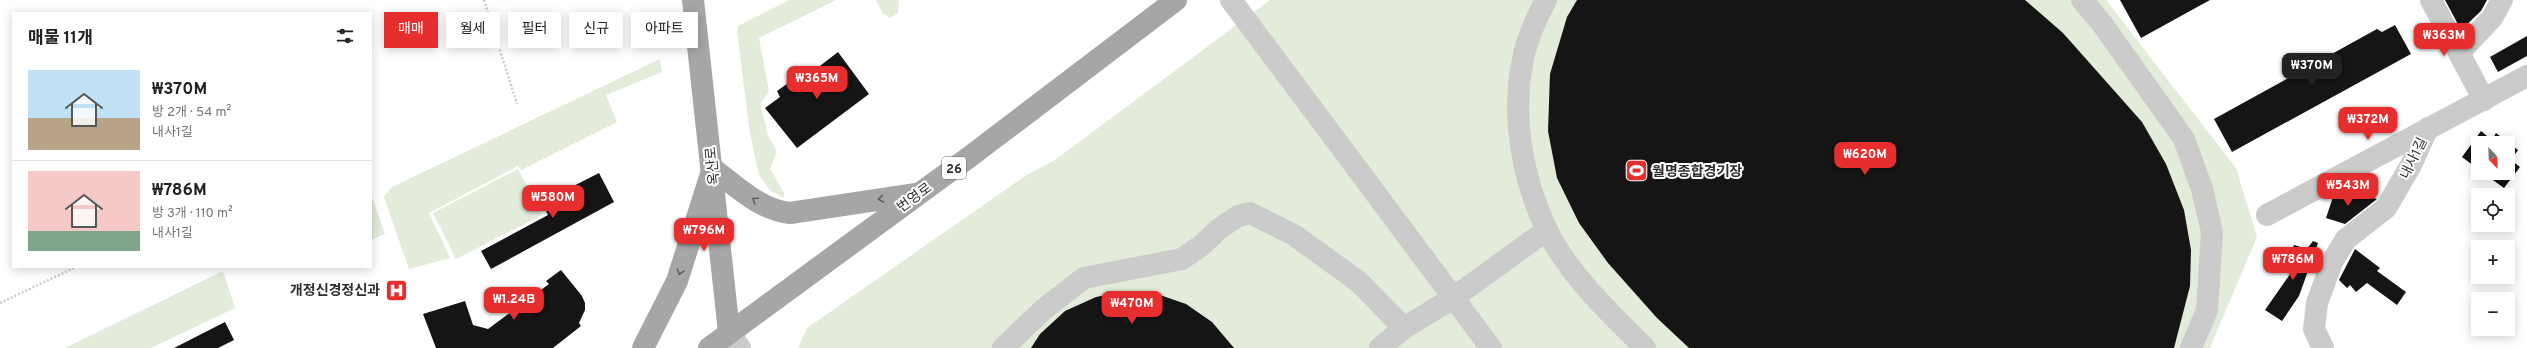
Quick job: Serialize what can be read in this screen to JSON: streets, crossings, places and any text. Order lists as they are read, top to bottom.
{
  "streets": {
    "main road": ["옥산로", "26", "번영로"],
    "street": ["내사1길"]
  },
  "crossings": [
    ["옥산로", "번영로"]
  ],
  "places": {
    "sports": ["월명종합경기장"],
    "hospital": ["개정신경정신과"]
  },
  "north": "bottom right",
  "page": {
    "chip": [
      "매매",
      "월세",
      "필터",
      "신규",
      "아파트"
    ],
    "heading": "매물 11개",
    "price": [
      "₩363M",
      "₩370M",
      "₩365M",
      "₩372M",
      "₩620M",
      "₩543M",
      "₩580M",
      "₩796M",
      "₩786M",
      "₩1.24B",
      "₩470M"
    ],
    "list": [
      {
        "name": "₩370M",
        "note": "방 2개 · 54 m² · 내사1길"
      },
      {
        "name": "₩786M",
        "note": "방 3개 · 110 m² · 내사1길"
      }
    ],
    "map_buttons": ["+", "−"]
  }
}
